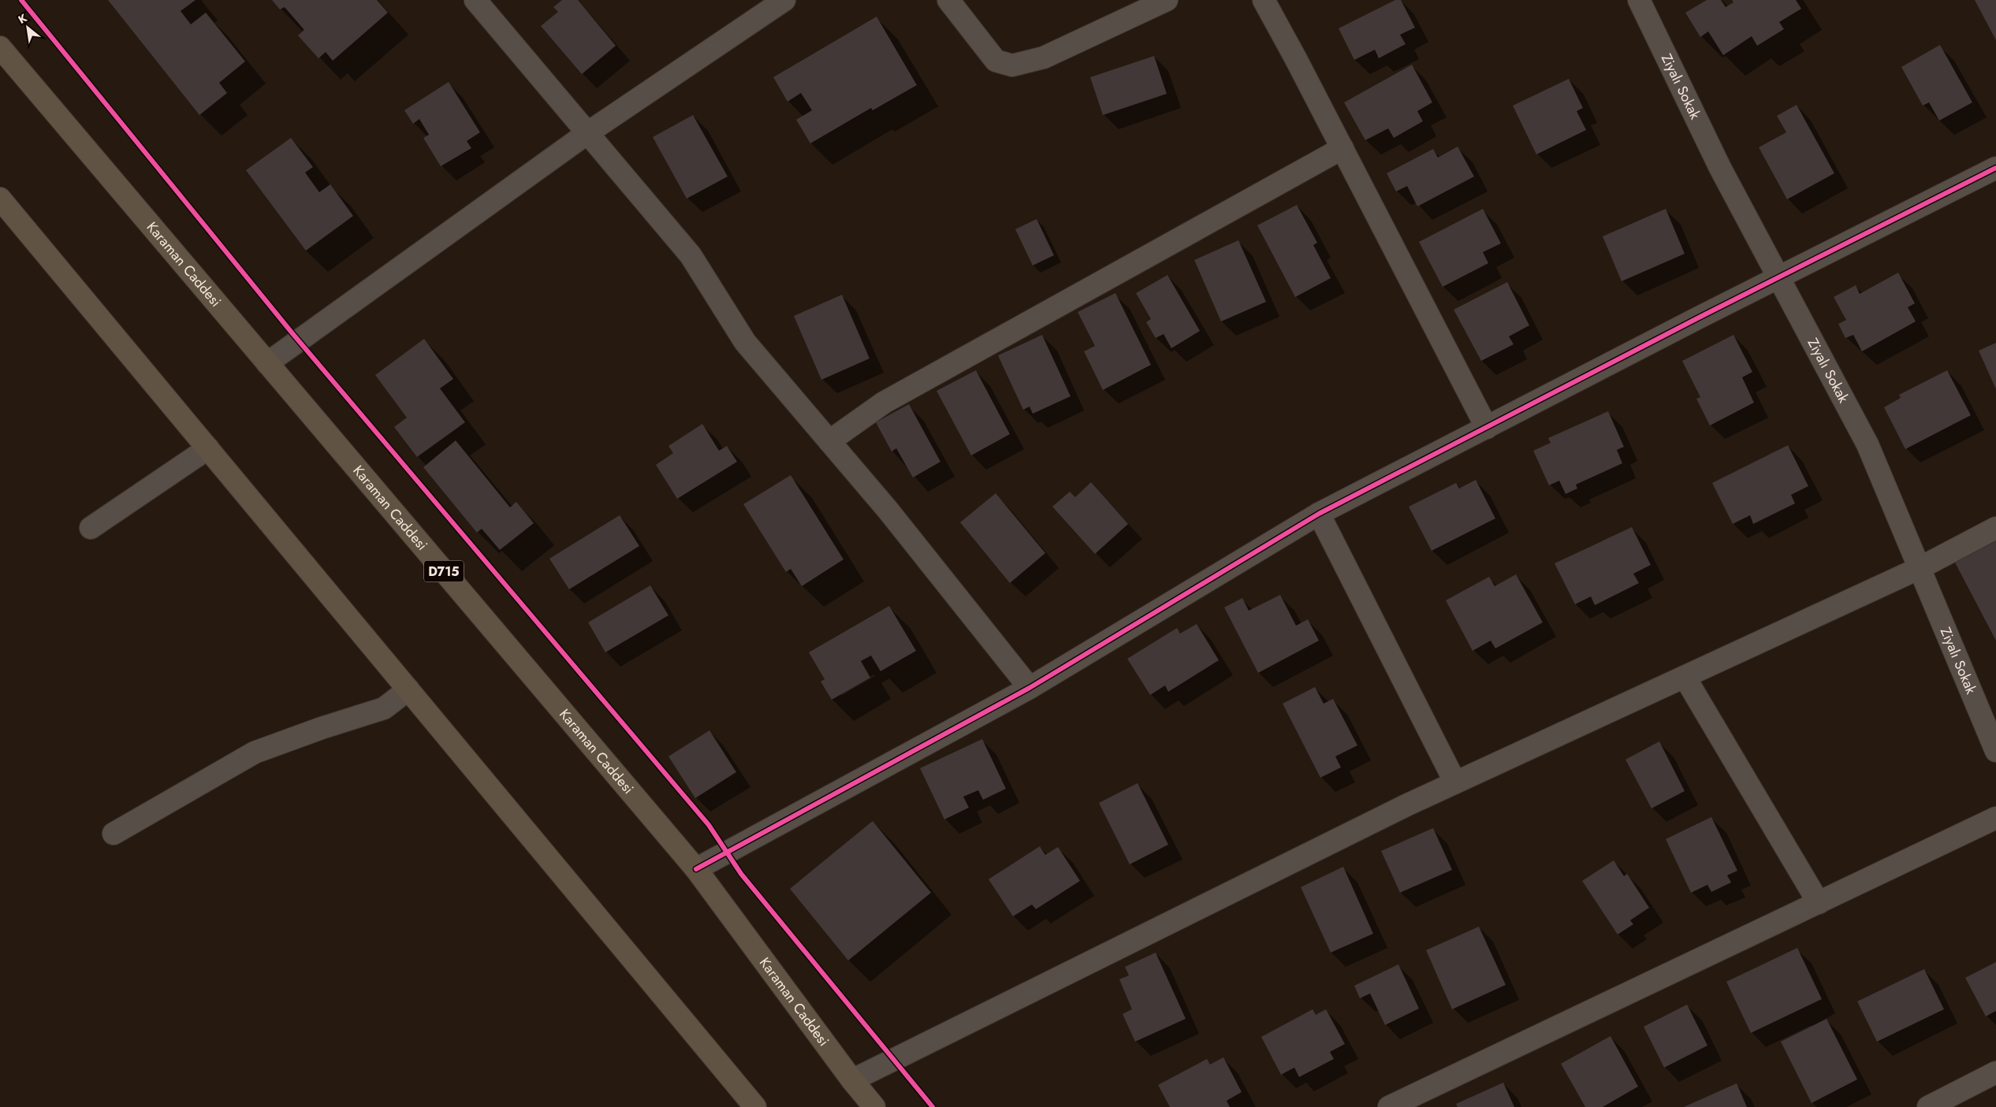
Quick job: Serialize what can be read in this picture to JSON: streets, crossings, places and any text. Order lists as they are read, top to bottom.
{
  "streets": {
    "highway": ["Karaman Caddesi", "D715"],
    "street": ["Ziyalı Sokak"]
  },
  "north": "top left"
}
